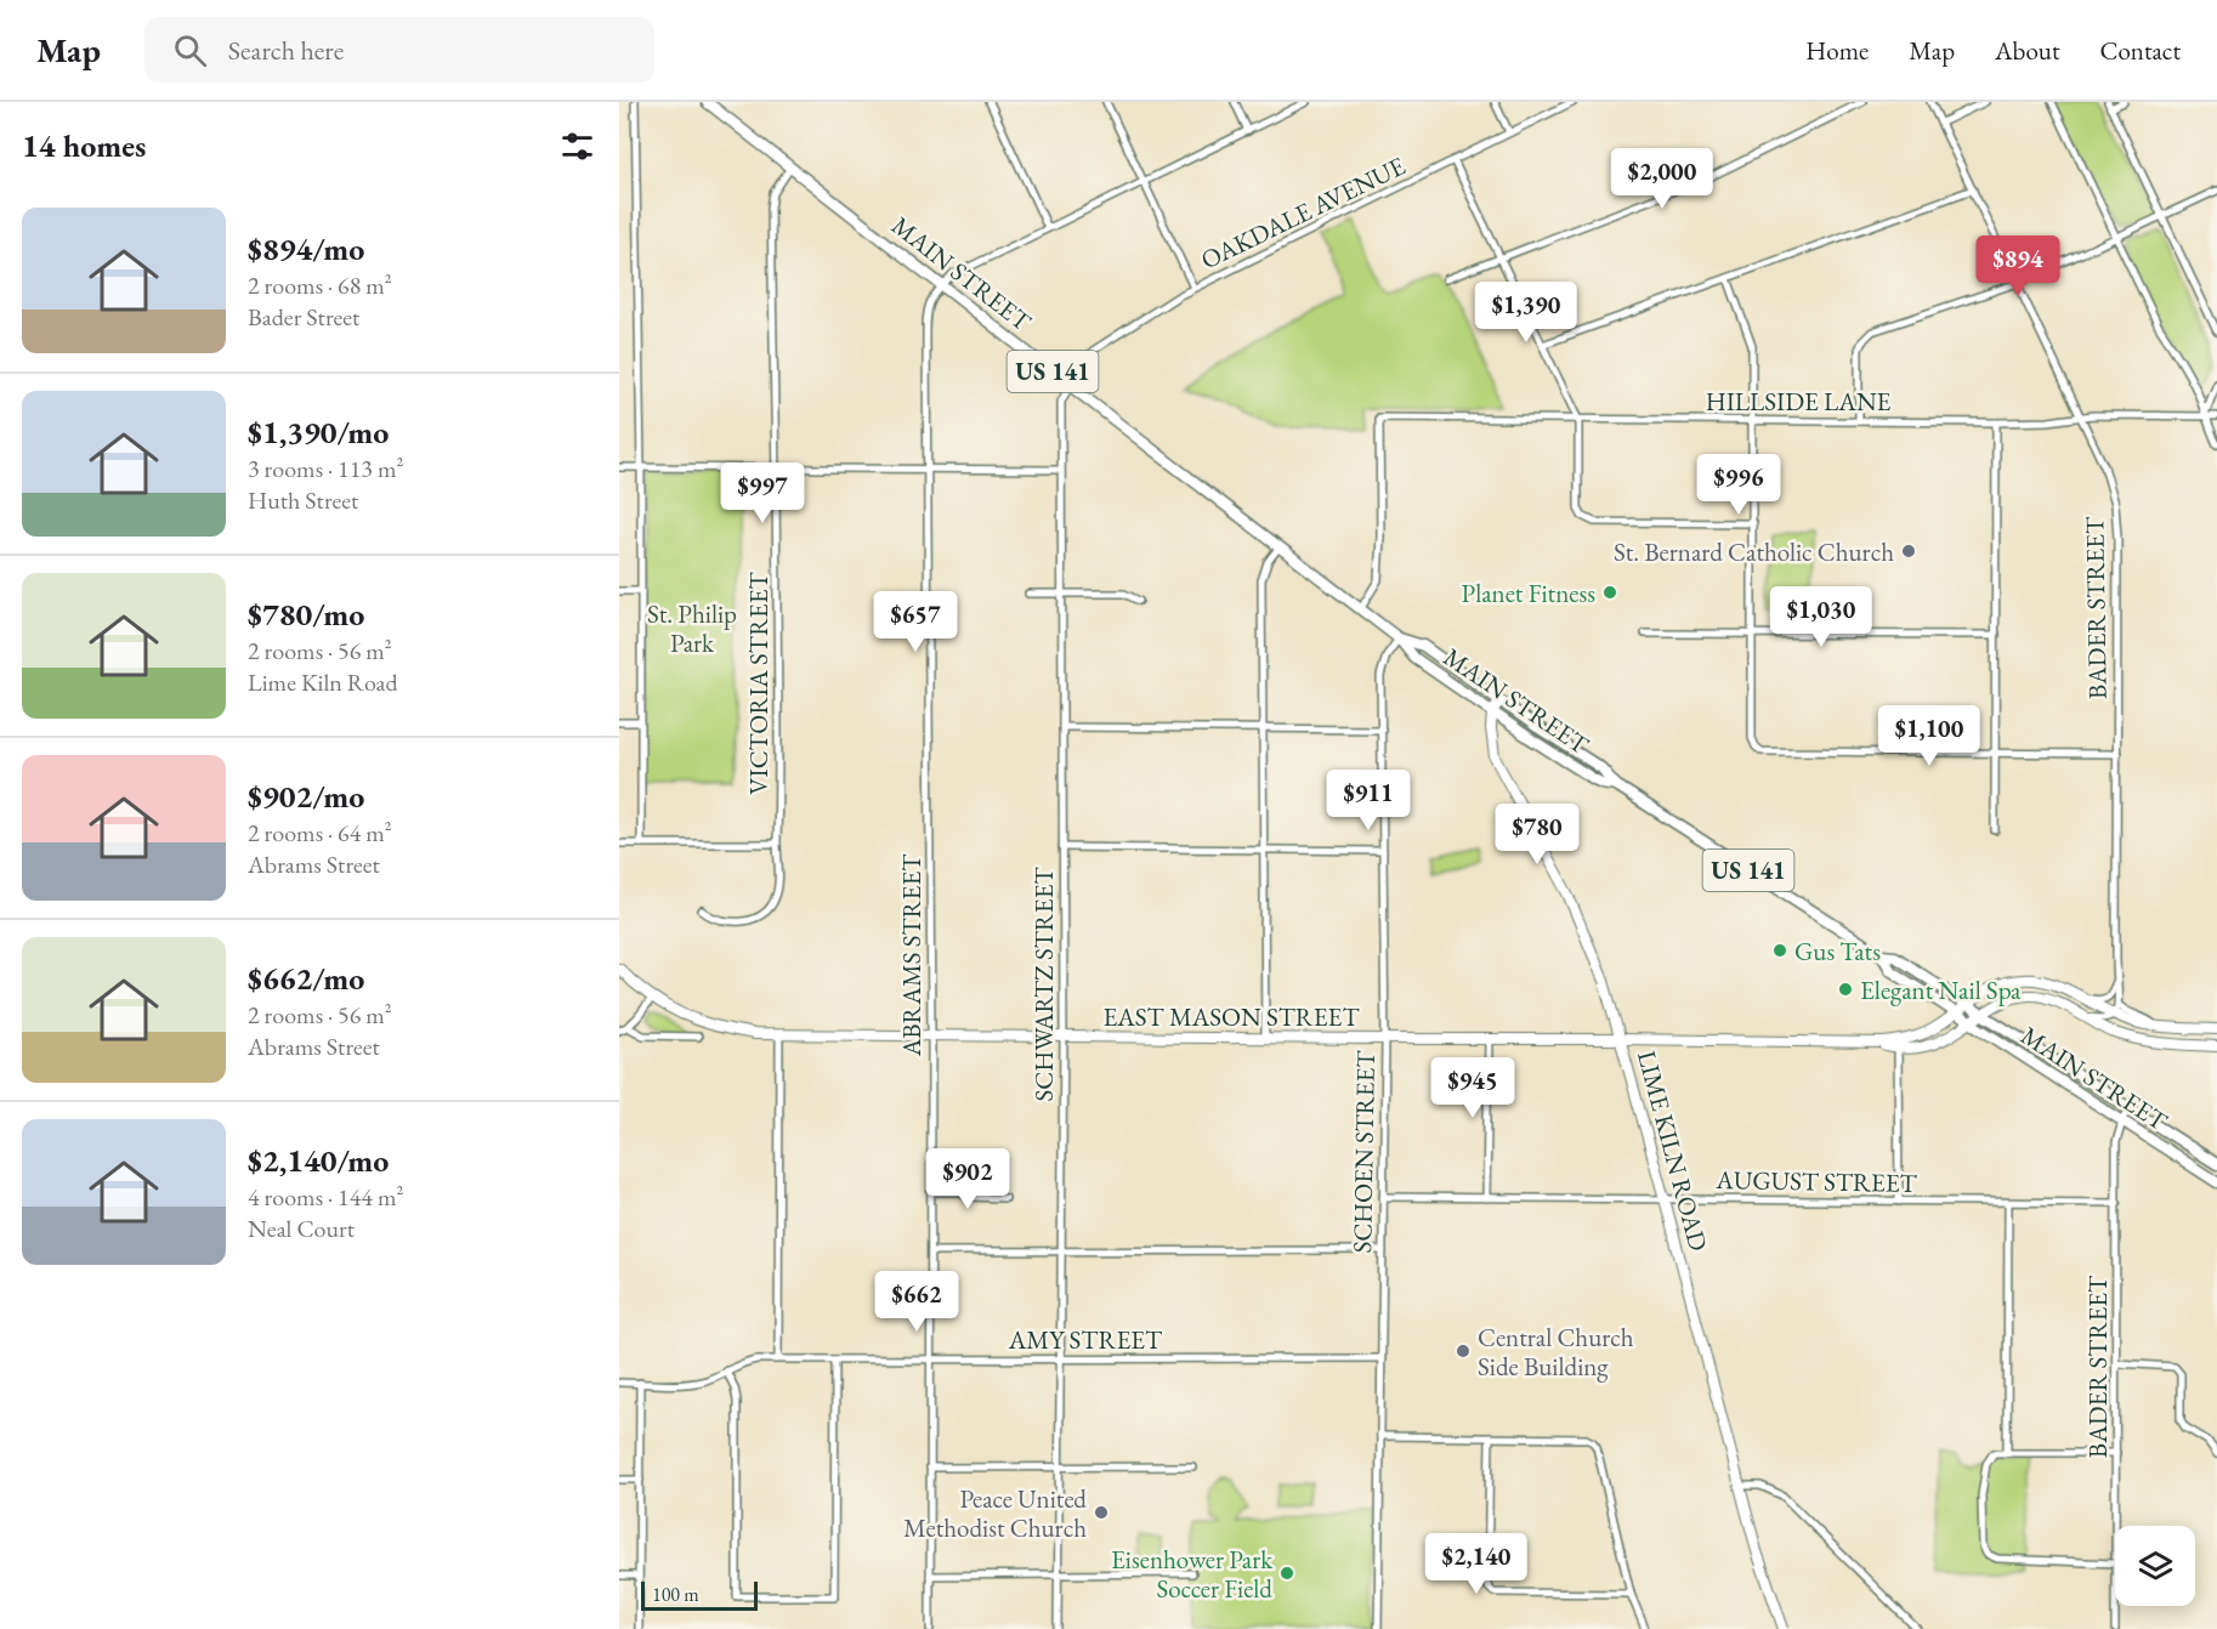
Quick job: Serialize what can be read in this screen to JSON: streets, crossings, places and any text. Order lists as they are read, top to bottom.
{
  "streets": {
    "main road": [
      "MAIN STREET",
      "US 141",
      "EAST MASON STREET",
      "LIME KILN ROAD"
    ],
    "street": [
      "OAKDALE AVENUE",
      "HILLSIDE LANE",
      "BADER STREET",
      "VICTORIA STREET",
      "ABRAMS STREET",
      "SCHWARTZ STREET",
      "SCHOEN STREET",
      "AUGUST STREET",
      "AMY STREET"
    ]
  },
  "crossings": [
    ["OAKDALE AVENUE", "MAIN STREET"],
    ["OAKDALE AVENUE", "SCHWARTZ STREET"],
    ["MAIN STREET", "HILLSIDE LANE"],
    ["MAIN STREET", "BADER STREET"],
    ["MAIN STREET", "VICTORIA STREET"],
    ["MAIN STREET", "ABRAMS STREET"],
    ["MAIN STREET", "SCHWARTZ STREET"],
    ["MAIN STREET", "EAST MASON STREET"],
    ["MAIN STREET", "LIME KILN ROAD"],
    ["MAIN STREET", "SCHOEN STREET"],
    ["HILLSIDE LANE", "BADER STREET"],
    ["BADER STREET", "EAST MASON STREET"],
    ["BADER STREET", "AUGUST STREET"],
    ["ABRAMS STREET", "EAST MASON STREET"],
    ["ABRAMS STREET", "AMY STREET"],
    ["SCHWARTZ STREET", "EAST MASON STREET"],
    ["SCHWARTZ STREET", "AMY STREET"],
    ["EAST MASON STREET", "LIME KILN ROAD"],
    ["EAST MASON STREET", "SCHOEN STREET"],
    ["LIME KILN ROAD", "AUGUST STREET"],
    ["SCHOEN STREET", "AUGUST STREET"],
    ["SCHOEN STREET", "AMY STREET"]
  ],
  "parks": ["St. Philip Park"],
  "places": [
    "St. Bernard Catholic Church",
    "Planet Fitness",
    "Gus Tats",
    "Elegant Nail Spa",
    "Central Church Side Building",
    "Peace United Methodist Church",
    "Eisenhower Park Soccer Field"
  ],
  "scale_bar": "100 m",
  "page": {
    "header": "Map",
    "search": "Search here",
    "nav": [
      "Home",
      "Map",
      "About",
      "Contact"
    ],
    "heading": "14 homes",
    "price": [
      "$2,000",
      "$894",
      "$1,390",
      "$996",
      "$997",
      "$1,030",
      "$657",
      "$1,100",
      "$911",
      "$780",
      "$945",
      "$902",
      "$662",
      "$2,140"
    ],
    "list": [
      {
        "name": "$894/mo",
        "note": "2 rooms · 68 m² · Bader Street"
      },
      {
        "name": "$1,390/mo",
        "note": "3 rooms · 113 m² · Huth Street"
      },
      {
        "name": "$780/mo",
        "note": "2 rooms · 56 m² · Lime Kiln Road"
      },
      {
        "name": "$902/mo",
        "note": "2 rooms · 64 m² · Abrams Street"
      },
      {
        "name": "$662/mo",
        "note": "2 rooms · 56 m² · Abrams Street"
      },
      {
        "name": "$2,140/mo",
        "note": "4 rooms · 144 m² · Neal Court"
      }
    ],
    "scale": "100 m"
  }
}
